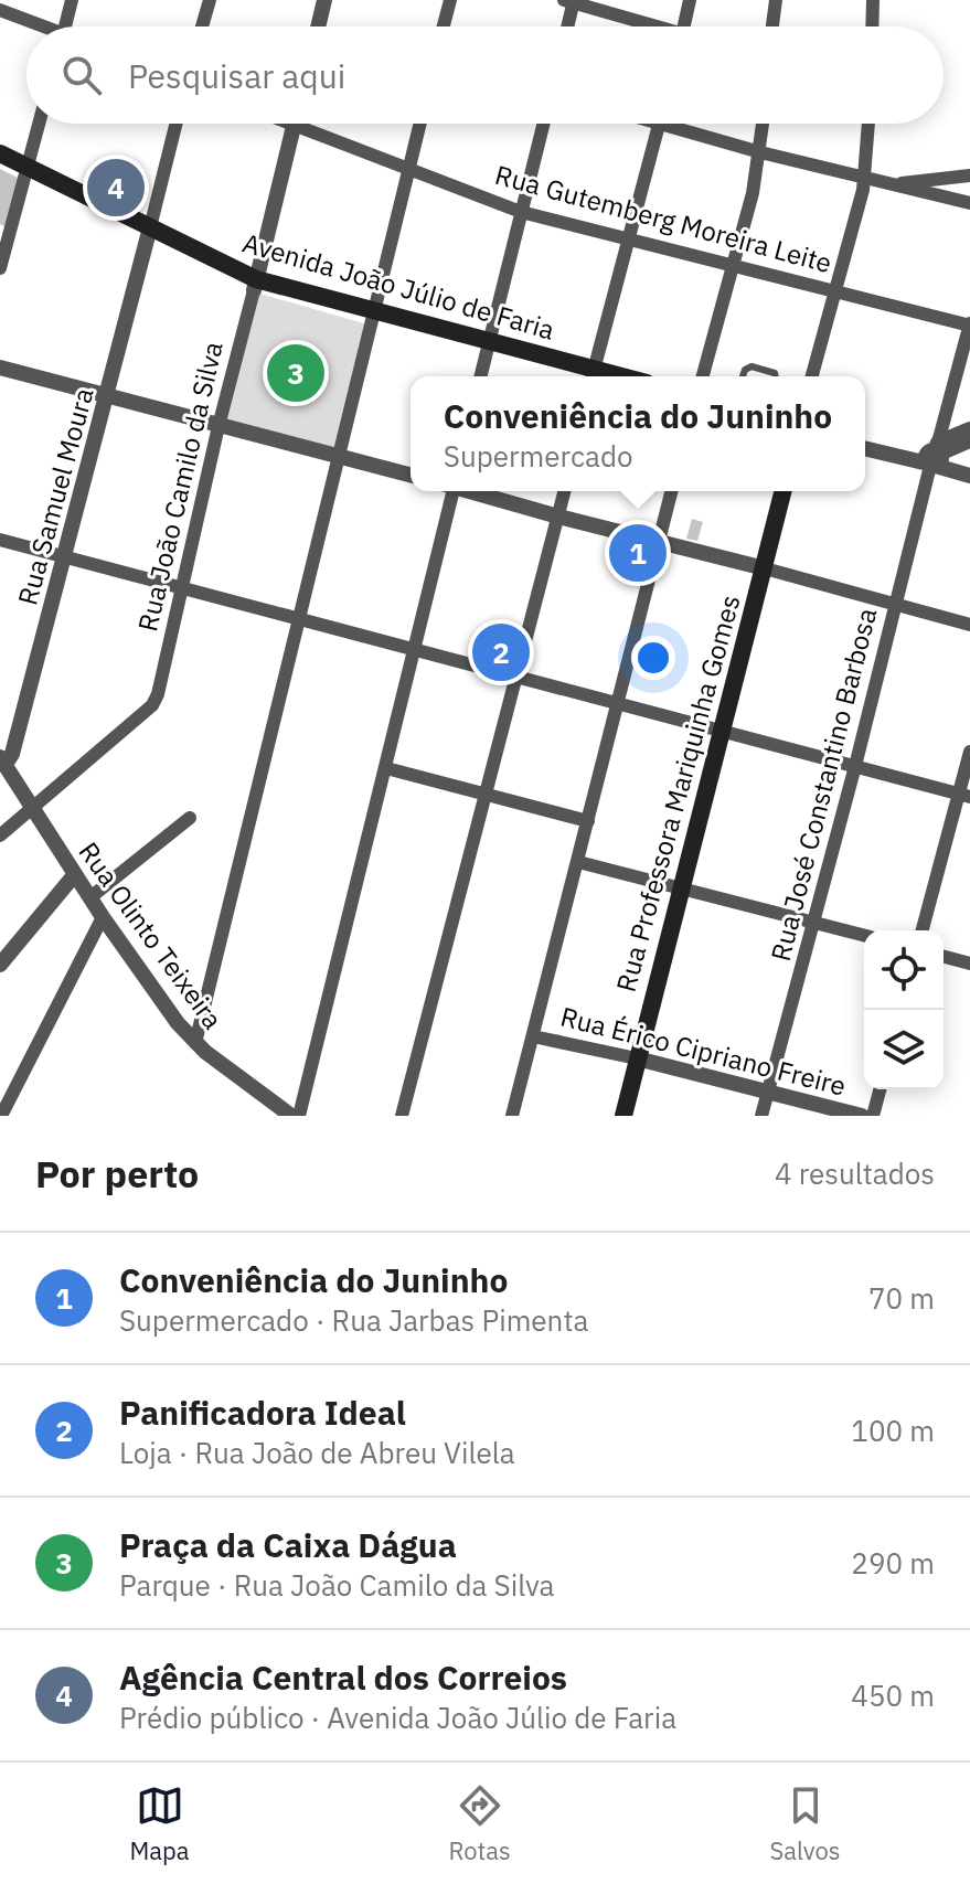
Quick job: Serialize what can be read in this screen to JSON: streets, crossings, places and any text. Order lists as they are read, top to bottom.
{
  "streets": {
    "main road": ["Avenida João Júlio de Faria", "Rua Professora Mariquinha Gomes"],
    "street": [
      "Rua Gutemberg Moreira Leite",
      "Rua João Camilo da Silva",
      "Rua Samuel Moura",
      "Rua José Constantino Barbosa",
      "Rua Olinto Teixeira",
      "Rua Érico Cipriano Freire"
    ]
  },
  "crossings": [
    ["Rua Gutemberg Moreira Leite", "Rua João Camilo da Silva"],
    ["Rua Gutemberg Moreira Leite", "Rua José Constantino Barbosa"],
    ["Avenida João Júlio de Faria", "Rua João Camilo da Silva"],
    ["Avenida João Júlio de Faria", "Rua Samuel Moura"],
    ["Rua João Camilo da Silva", "Rua Olinto Teixeira"],
    ["Rua Samuel Moura", "Rua Olinto Teixeira"],
    ["Rua José Constantino Barbosa", "Rua Érico Cipriano Freire"],
    ["Rua Professora Mariquinha Gomes", "Rua Érico Cipriano Freire"]
  ],
  "page": {
    "search": "Pesquisar aqui",
    "pins": [
      "4",
      "3",
      "1",
      "2"
    ],
    "popup": ["Conveniência do Juninho", "Supermercado"],
    "heading": ["Por perto", "4 resultados"],
    "list": [
      {
        "mark": "1",
        "name": "Conveniência do Juninho",
        "note": "Supermercado · Rua Jarbas Pimenta",
        "value": "70 m"
      },
      {
        "mark": "2",
        "name": "Panificadora Ideal",
        "note": "Loja · Rua João de Abreu Vilela",
        "value": "100 m"
      },
      {
        "mark": "3",
        "name": "Praça da Caixa Dágua",
        "note": "Parque · Rua João Camilo da Silva",
        "value": "290 m"
      },
      {
        "mark": "4",
        "name": "Agência Central dos Correios",
        "note": "Prédio público · Avenida João Júlio de Faria",
        "value": "450 m"
      }
    ],
    "nav": ["Mapa", "Rotas", "Salvos"]
  }
}
